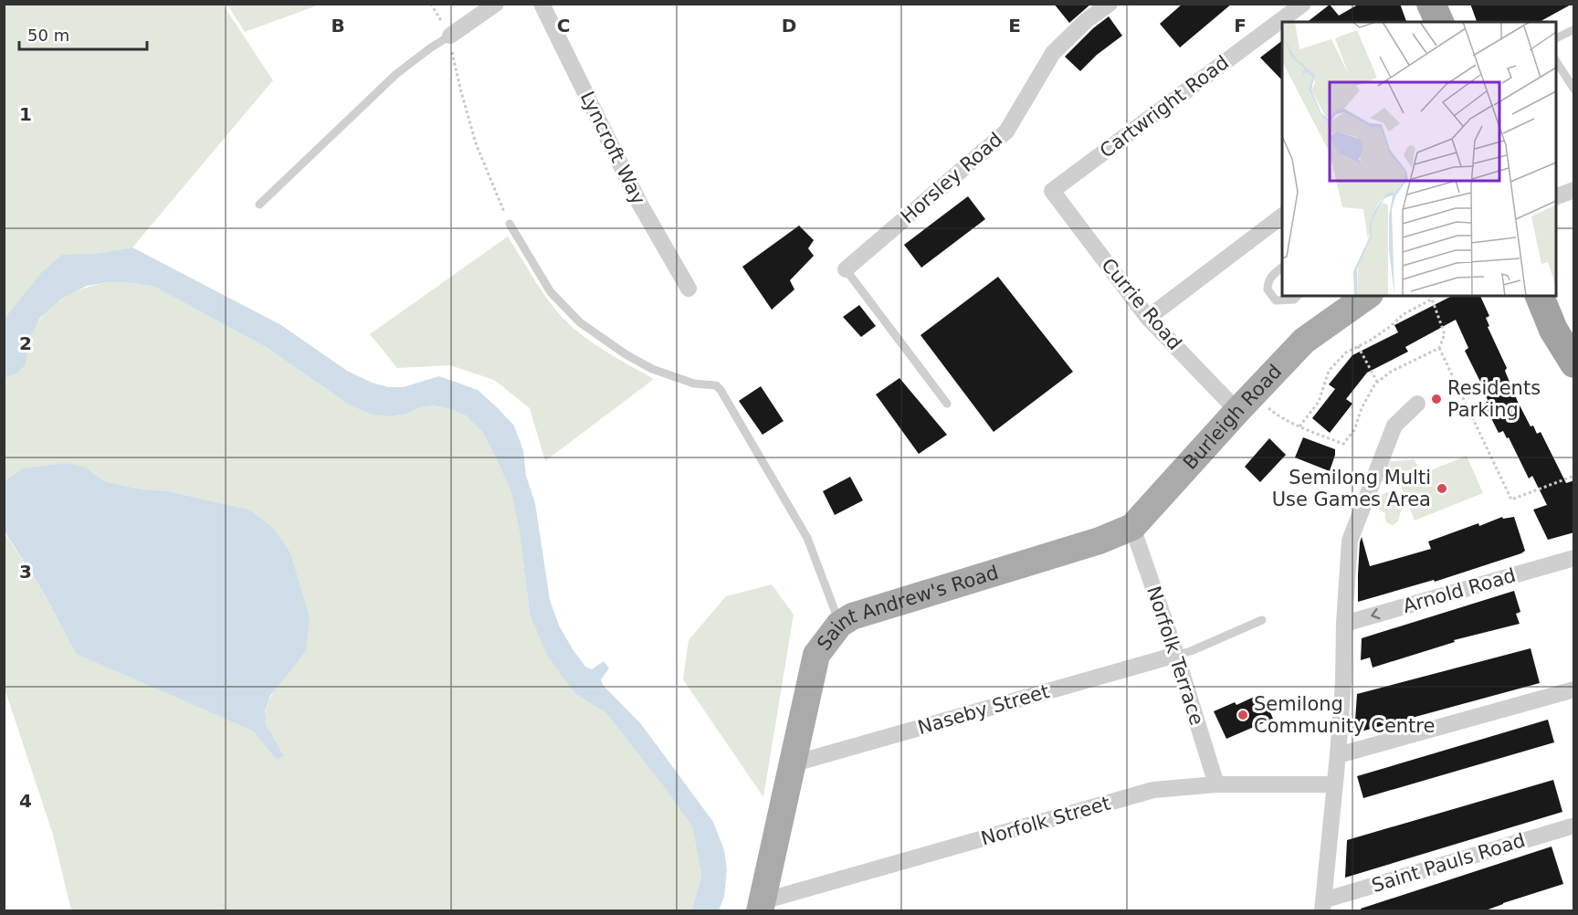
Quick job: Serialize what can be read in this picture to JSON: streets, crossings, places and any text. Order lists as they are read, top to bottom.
{
  "streets": {
    "main road": ["Burleigh Road", "Saint Andrew's Road"],
    "street": [
      "Cartwright Road",
      "Lyncroft Way",
      "Horsley Road",
      "Currie Road",
      "Arnold Road",
      "Norfolk Terrace",
      "Naseby Street",
      "Norfolk Street",
      "Saint Pauls Road"
    ]
  },
  "crossings": [
    ["Cartwright Road", "Currie Road"],
    ["Currie Road", "Burleigh Road"],
    ["Burleigh Road", "Saint Andrew's Road"],
    ["Burleigh Road", "Norfolk Terrace"],
    ["Saint Andrew's Road", "Naseby Street"],
    ["Saint Andrew's Road", "Norfolk Street"],
    ["Norfolk Terrace", "Naseby Street"],
    ["Norfolk Terrace", "Norfolk Street"]
  ],
  "places": ["Residents Parking", "Semilong Multi Use Games Area", "Semilong Community Centre"],
  "scale_bar": "50 m",
  "grid": {
    "columns": [
      "B",
      "C",
      "D",
      "E",
      "F"
    ],
    "rows": [
      "1",
      "2",
      "3",
      "4"
    ]
  }
}
